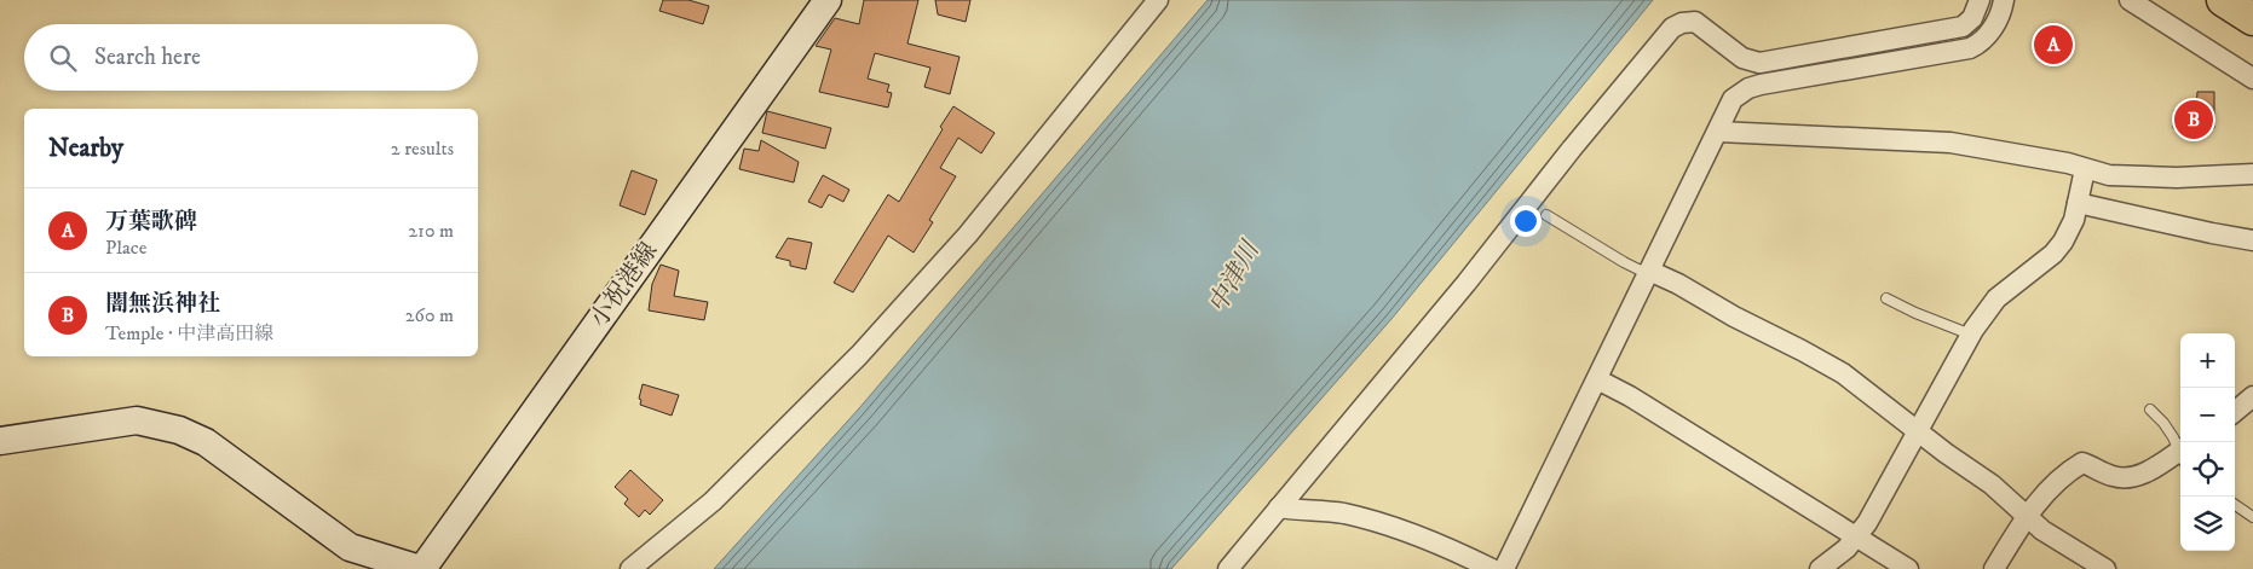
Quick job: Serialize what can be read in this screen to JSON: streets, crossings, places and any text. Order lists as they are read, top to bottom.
{
  "streets": {
    "main road": ["小祝港線"]
  },
  "water": ["中津川"],
  "page": {
    "pins": ["A", "B"],
    "search": "Search here",
    "heading": ["Nearby", "2 results"],
    "list": [
      {
        "mark": "A",
        "name": "万葉歌碑",
        "note": "Place",
        "value": "210 m"
      },
      {
        "mark": "B",
        "name": "闇無浜神社",
        "note": "Temple · 中津高田線",
        "value": "260 m"
      }
    ],
    "map_buttons": ["+", "−"]
  }
}
